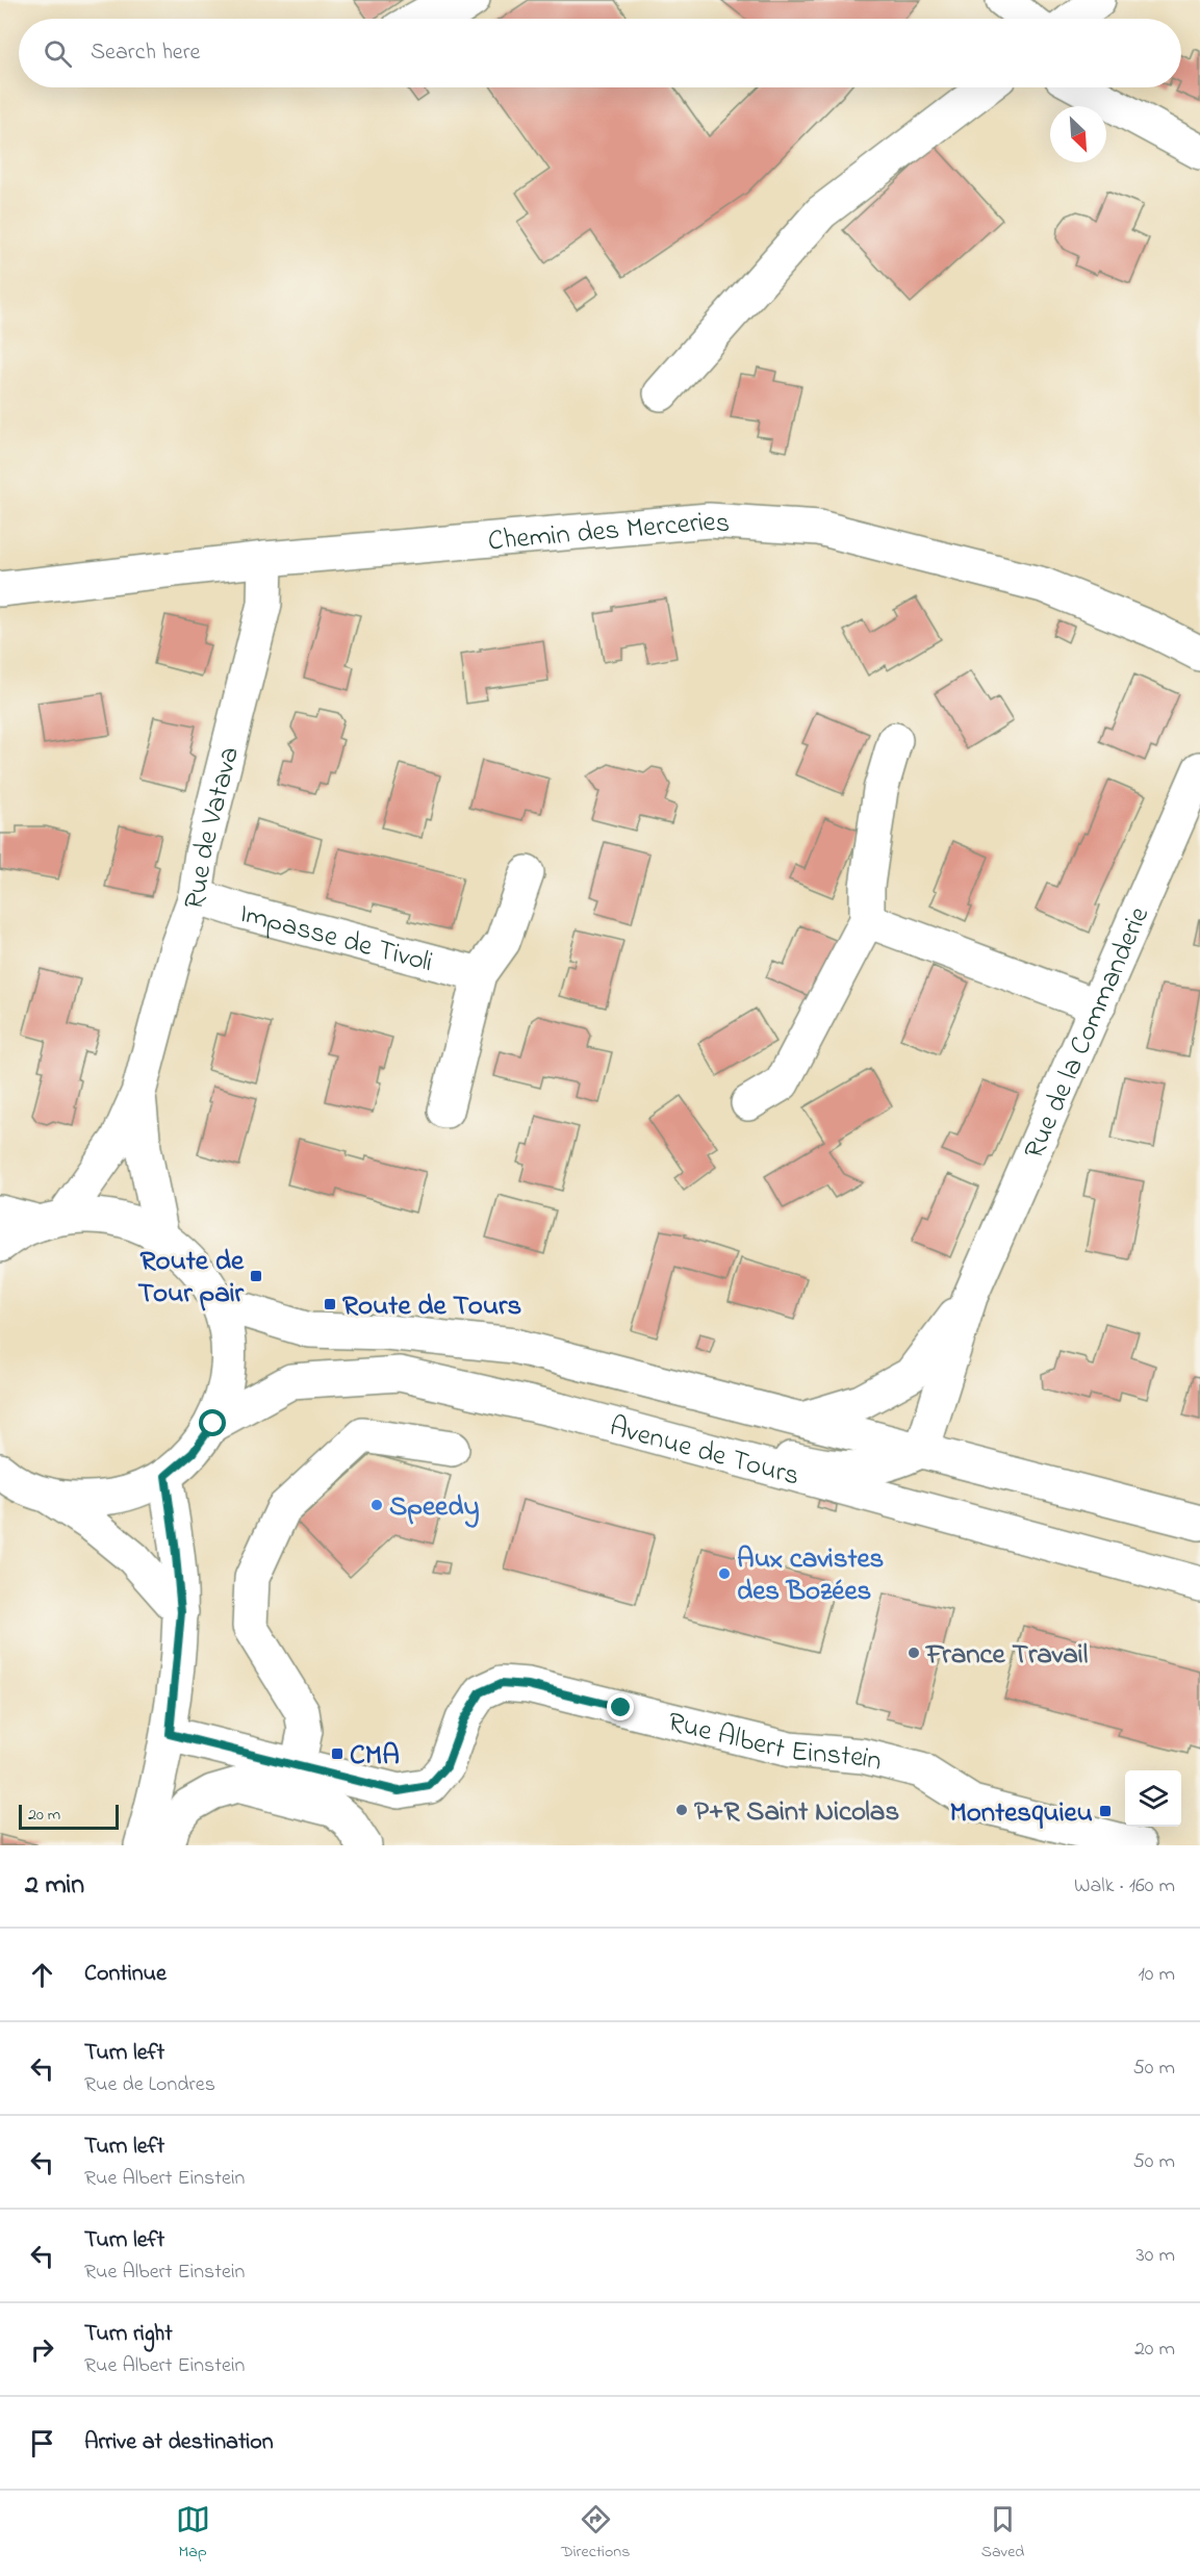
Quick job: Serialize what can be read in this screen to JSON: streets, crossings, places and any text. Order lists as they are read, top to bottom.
{
  "streets": {
    "street": [
      "Chemin des Merceries",
      "Rue de Vatava",
      "Impasse de Tivoli",
      "Rue de la Commanderie",
      "Avenue de Tours",
      "Rue Albert Einstein"
    ]
  },
  "crossings": [
    ["Chemin des Merceries", "Rue de Vatava"],
    ["Rue de Vatava", "Impasse de Tivoli"],
    ["Rue de la Commanderie", "Avenue de Tours"]
  ],
  "places": {
    "transit": [
      "Route de Tour pair",
      "Route de Tours",
      "CMA",
      "Montesquieu"
    ],
    "other": [
      "Speedy",
      "Aux cavistes des Bozées",
      "France Travail",
      "P+R Saint Nicolas"
    ]
  },
  "scale_bar": "20 m",
  "north": "bottom right",
  "page": {
    "search": "Search here",
    "scale": "20 m",
    "heading": ["2 min", "Walk · 160 m"],
    "list": [
      ["Continue", "10 m"],
      ["Turn left", "Rue de Londres", "50 m"],
      ["Turn left", "Rue Albert Einstein", "50 m"],
      ["Turn left", "Rue Albert Einstein", "30 m"],
      ["Turn right", "Rue Albert Einstein", "20 m"],
      "Arrive at destination"
    ],
    "nav": ["Map", "Directions", "Saved"]
  }
}
